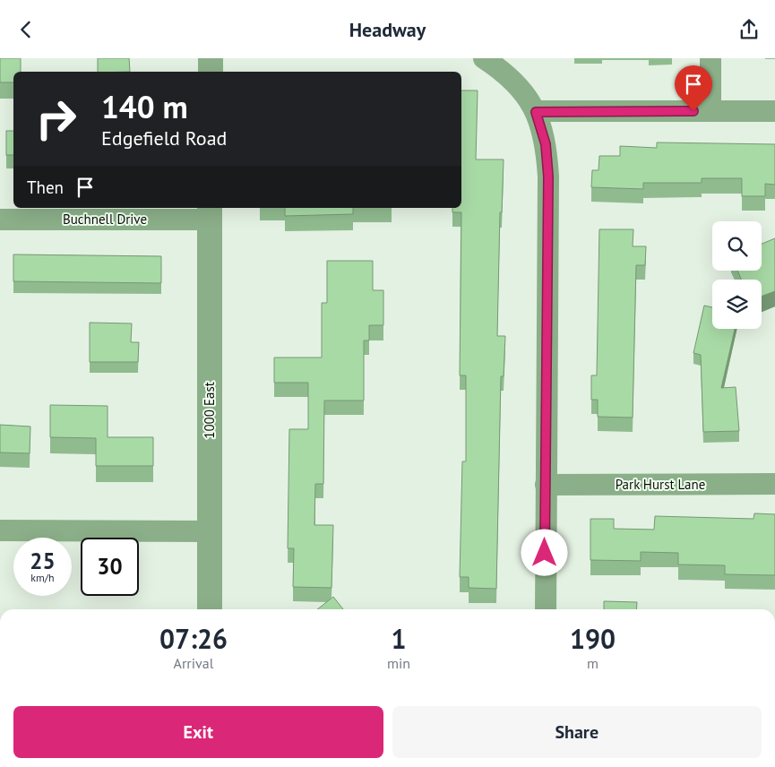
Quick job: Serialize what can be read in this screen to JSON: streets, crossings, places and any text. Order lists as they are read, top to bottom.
{
  "streets": {
    "street": ["Buchnell Drive", "1000 East", "Park Hurst Lane"]
  },
  "crossings": [
    ["Buchnell Drive", "1000 East"]
  ],
  "page": {
    "header": "Headway",
    "turn": ["140 m", "Edgefield Road"],
    "then": "Then",
    "speed": "25 km/h",
    "limit": "30",
    "eta": [
      "07:26",
      "Arrival",
      "1",
      "min",
      "190",
      "m"
    ],
    "buttons": ["Exit", "Share"]
  }
}
